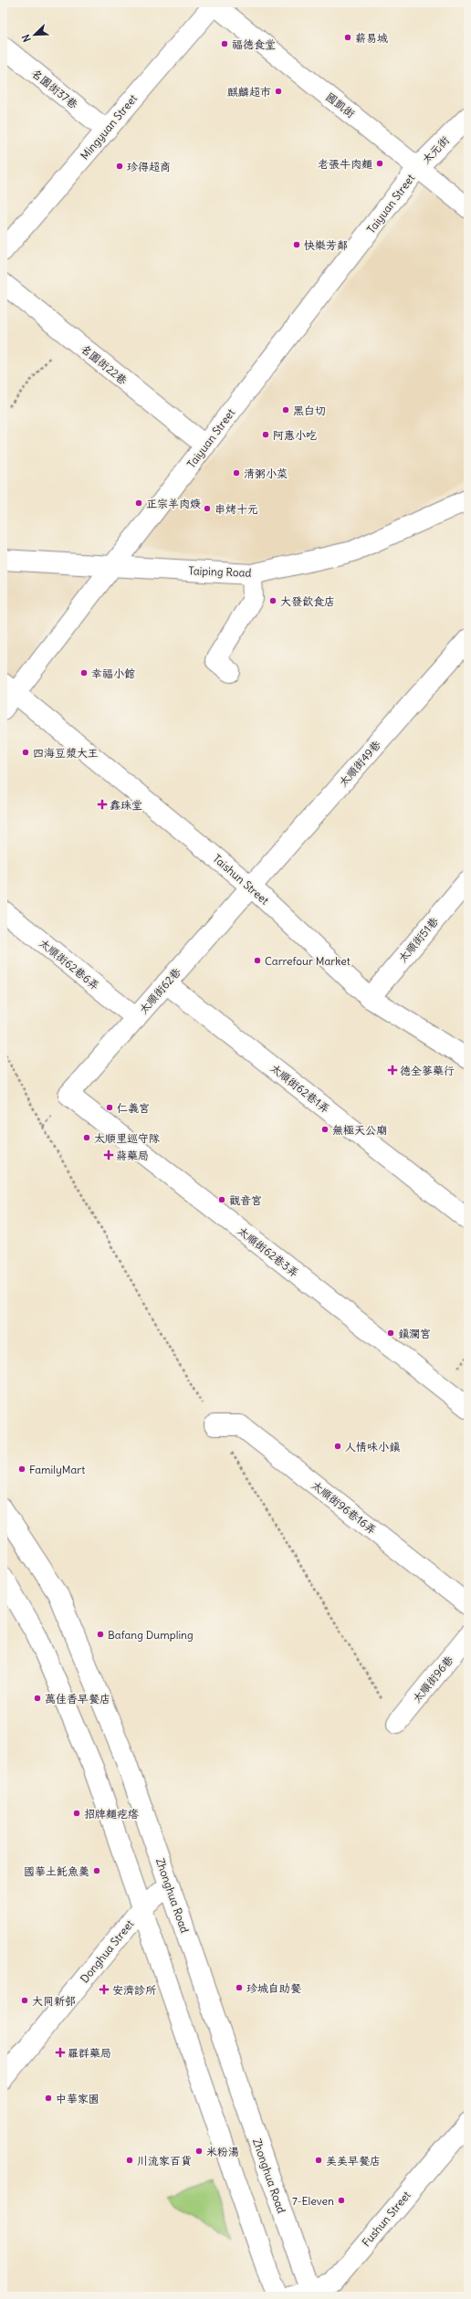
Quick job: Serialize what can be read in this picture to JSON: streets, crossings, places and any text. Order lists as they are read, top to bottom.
{
  "streets": {
    "street": [
      "名園街37巷",
      "國凱街",
      "Mingyuan Street",
      "太元街",
      "Taiyuan Street",
      "名園街22巷",
      "Taiping Road",
      "太順街49巷",
      "Taishun Street",
      "太順街51巷",
      "太順街62巷6弄",
      "太順街62巷",
      "太順街62巷1弄",
      "太順街62巷3弄",
      "太順街96巷16弄",
      "太順街96巷",
      "Zhonghua Road",
      "Donghua Street",
      "Fushun Street"
    ]
  },
  "crossings": [
    ["名園街37巷", "Mingyuan Street"],
    ["國凱街", "Mingyuan Street"],
    ["國凱街", "太元街"],
    ["國凱街", "Taiyuan Street"],
    ["太元街", "Taiyuan Street"],
    ["Taiyuan Street", "名園街22巷"],
    ["Taiyuan Street", "Taiping Road"],
    ["Taiyuan Street", "Taishun Street"],
    ["太順街49巷", "Taishun Street"],
    ["太順街49巷", "太順街62巷"],
    ["Taishun Street", "太順街51巷"],
    ["Taishun Street", "太順街62巷"],
    ["太順街62巷6弄", "太順街62巷"],
    ["太順街62巷", "太順街62巷1弄"],
    ["太順街62巷", "太順街62巷3弄"],
    ["Zhonghua Road", "Donghua Street"],
    ["Zhonghua Road", "Fushun Street"]
  ],
  "places": {
    "other": [
      "薪易城",
      "福德食堂",
      "麒麟超市",
      "老張牛肉麵",
      "珍得超商",
      "快樂芳鄰",
      "黑白切",
      "阿惠小吃",
      "清粥小菜",
      "正宗羊肉焿",
      "串烤十元",
      "大發飲食店",
      "幸福小館",
      "四海豆漿大王",
      "Carrefour Market",
      "仁義宮",
      "無極天公廟",
      "太順里巡守隊",
      "觀音宮",
      "鎮瀾宮",
      "人情味小鎮",
      "FamilyMart",
      "Bafang Dumpling",
      "萬佳香早餐店",
      "招牌麵疙瘩",
      "國華土魠魚羹",
      "珍城自助餐",
      "大同新邨",
      "中華家園",
      "米粉湯",
      "川流家百貨",
      "美美早餐店",
      "7-Eleven"
    ],
    "health": [
      "鑫珠堂",
      "德全篸藥行",
      "蔣藥局",
      "安濟診所",
      "羅群藥局"
    ]
  },
  "north": "bottom left"
}
